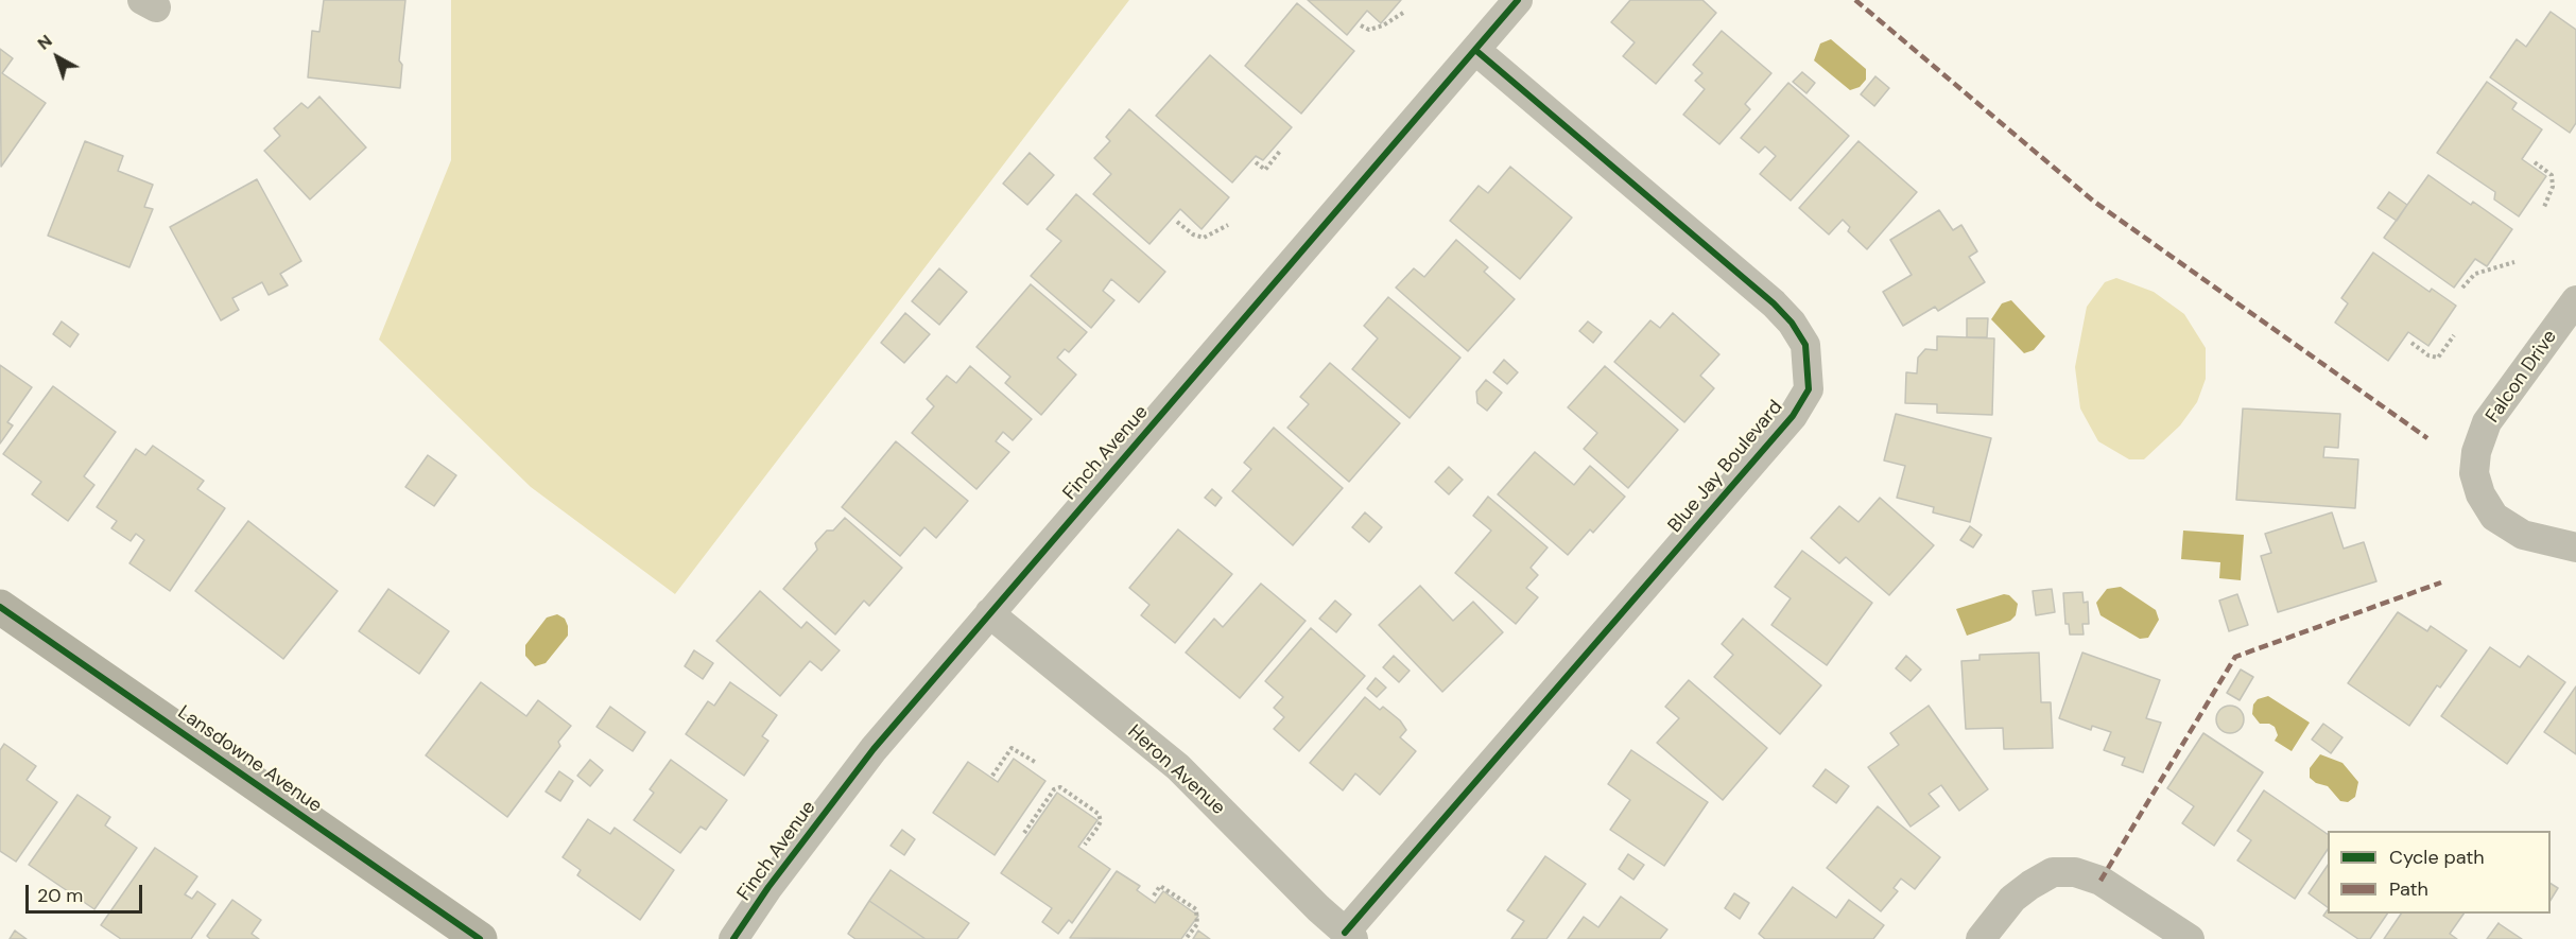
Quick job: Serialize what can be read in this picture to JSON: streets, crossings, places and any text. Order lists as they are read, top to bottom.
{
  "streets": {
    "main road": ["Lansdowne Avenue"],
    "street": [
      "Falcon Drive",
      "Finch Avenue",
      "Blue Jay Boulevard",
      "Heron Avenue"
    ]
  },
  "crossings": [
    ["Finch Avenue", "Blue Jay Boulevard"],
    ["Finch Avenue", "Heron Avenue"],
    ["Blue Jay Boulevard", "Heron Avenue"]
  ],
  "legend": ["Cycle path", "Path"],
  "scale_bar": "20 m",
  "north": "top left"
}
